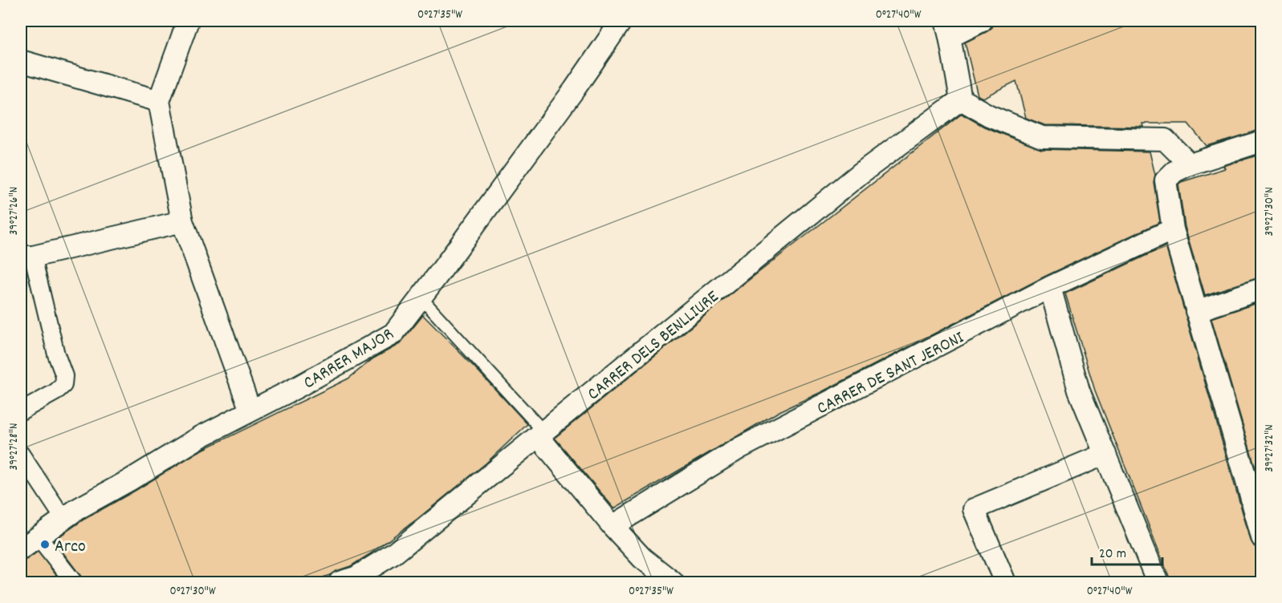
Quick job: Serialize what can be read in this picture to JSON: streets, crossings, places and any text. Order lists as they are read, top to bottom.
{
  "streets": {
    "street": ["CARRER DELS BENLLIURE", "CARRER MAJOR", "CARRER DE SANT JERONI"]
  },
  "places": ["Arco"],
  "scale_bar": "20 m",
  "coordinates": [
    "0°27'35\"W",
    "0°27'40\"W",
    "39°27'26\"N",
    "39°27'30\"N",
    "39°27'28\"N",
    "39°27'32\"N",
    "0°27'30\"W"
  ]
}
